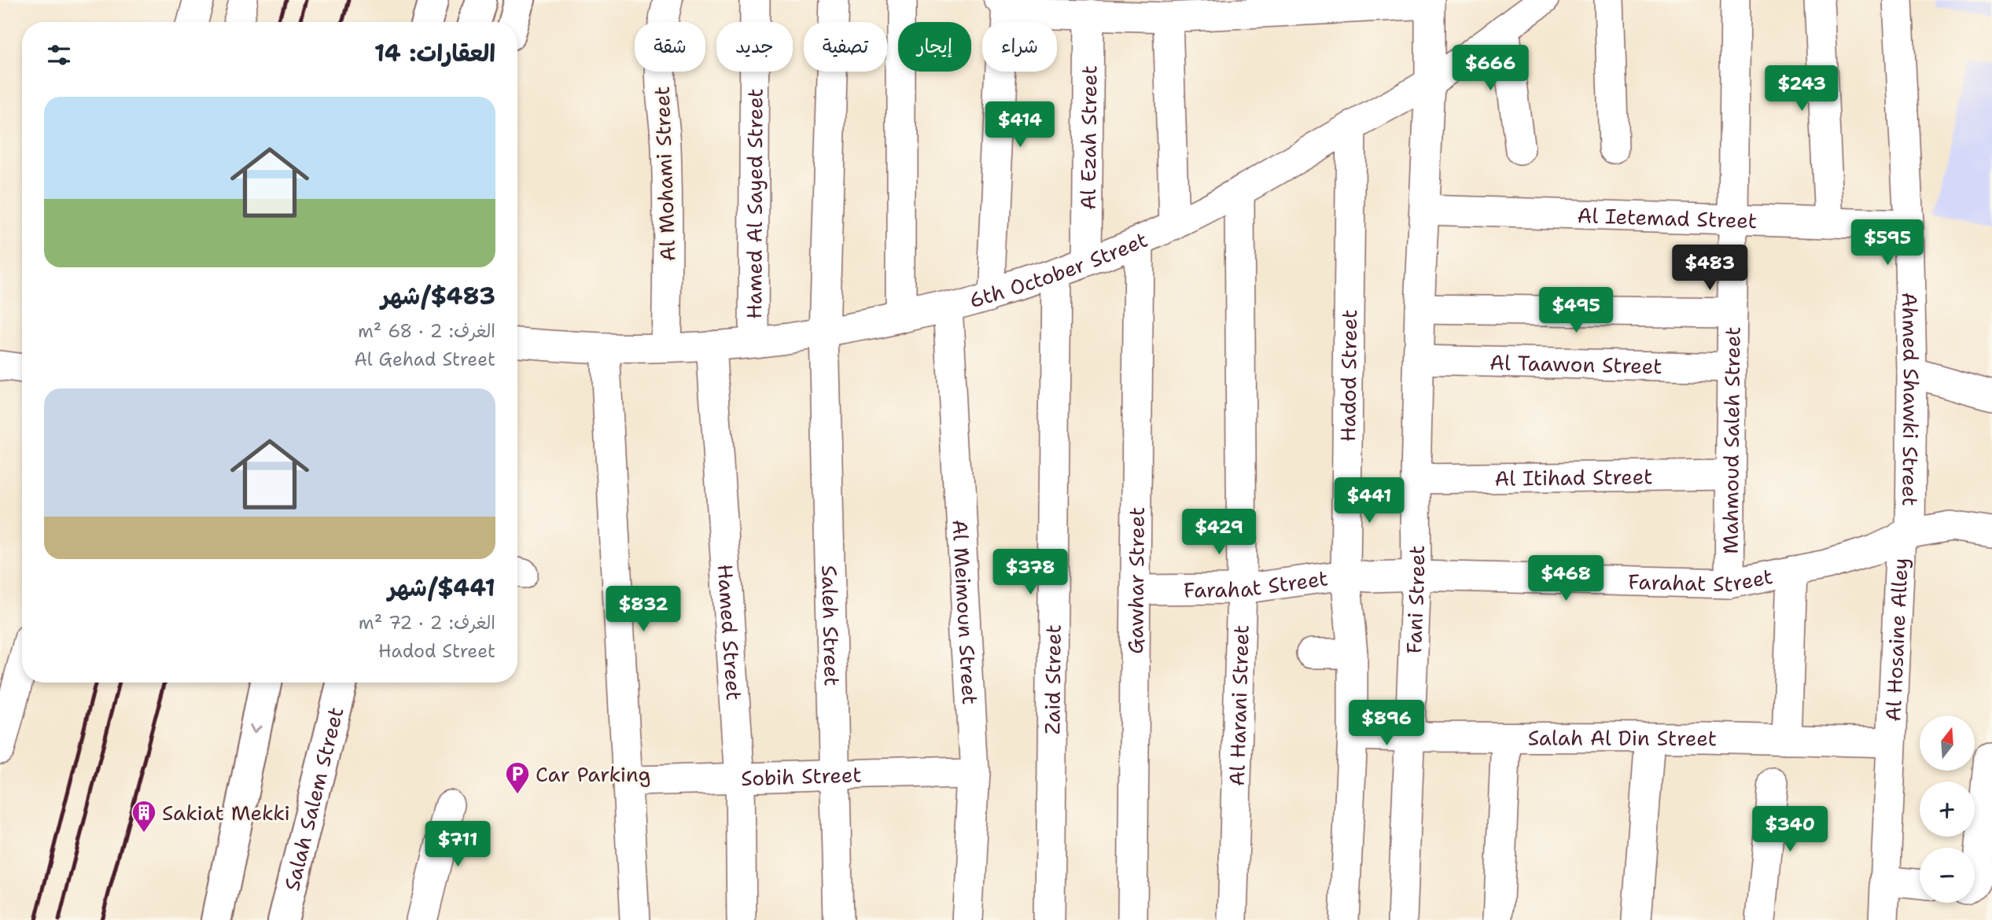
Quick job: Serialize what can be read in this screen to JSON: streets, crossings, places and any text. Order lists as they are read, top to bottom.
{
  "streets": {
    "main road": ["Salah Salem Street"],
    "street": [
      "Al Ezah Street",
      "Al Mohami Street",
      "Hamed Al Sayed Street",
      "Al Ietemad Street",
      "6th October Street",
      "Al Taawon Street",
      "Hadod Street",
      "Ahmed Shawki Street",
      "Mahmoud Saleh Street",
      "Al Itihad Street",
      "Farahat Street",
      "Gawhar Street",
      "Fani Street",
      "Al Meimoun Street",
      "Saleh Street",
      "Hamed Street",
      "Al Hosaine Alley",
      "Zaid Street",
      "Al Harani Street",
      "Salah Al Din Street",
      "Sobih Street"
    ]
  },
  "crossings": [
    ["Al Ezah Street", "6th October Street"],
    ["Al Mohami Street", "6th October Street"],
    ["Hamed Al Sayed Street", "6th October Street"],
    ["Al Ietemad Street", "Ahmed Shawki Street"],
    ["Al Ietemad Street", "Mahmoud Saleh Street"],
    ["Al Ietemad Street", "Fani Street"],
    ["6th October Street", "Hadod Street"],
    ["6th October Street", "Gawhar Street"],
    ["6th October Street", "Fani Street"],
    ["6th October Street", "Al Meimoun Street"],
    ["6th October Street", "Saleh Street"],
    ["6th October Street", "Hamed Street"],
    ["6th October Street", "Zaid Street"],
    ["6th October Street", "Al Harani Street"],
    ["Al Taawon Street", "Mahmoud Saleh Street"],
    ["Al Taawon Street", "Fani Street"],
    ["Hadod Street", "Farahat Street"],
    ["Hadod Street", "Salah Al Din Street"],
    ["Ahmed Shawki Street", "Farahat Street"],
    ["Ahmed Shawki Street", "Al Hosaine Alley"],
    ["Mahmoud Saleh Street", "Al Itihad Street"],
    ["Mahmoud Saleh Street", "Farahat Street"],
    ["Al Itihad Street", "Fani Street"],
    ["Farahat Street", "Gawhar Street"],
    ["Farahat Street", "Fani Street"],
    ["Farahat Street", "Al Hosaine Alley"],
    ["Farahat Street", "Al Harani Street"],
    ["Fani Street", "Salah Al Din Street"],
    ["Al Meimoun Street", "Sobih Street"],
    ["Saleh Street", "Sobih Street"],
    ["Hamed Street", "Sobih Street"],
    ["Al Hosaine Alley", "Salah Al Din Street"]
  ],
  "places": {
    "parking": ["Car Parking"],
    "building": ["Sakiat Mekki"]
  },
  "north": "top",
  "page": {
    "chip": [
      "شراء",
      "إيجار",
      "تصفية",
      "جديد",
      "شقة"
    ],
    "heading": "العقارات: 14",
    "price": [
      "$666",
      "$243",
      "$414",
      "$595",
      "$483",
      "$495",
      "$441",
      "$429",
      "$378",
      "$468",
      "$832",
      "$896",
      "$340",
      "$711"
    ],
    "list": [
      {
        "name": "$483/شهر",
        "note": "الغرف: 2 · 68 m² · Al Gehad Street"
      },
      {
        "name": "$441/شهر",
        "note": "الغرف: 2 · 72 m² · Hadod Street"
      }
    ],
    "map_buttons": ["+", "−"]
  }
}
